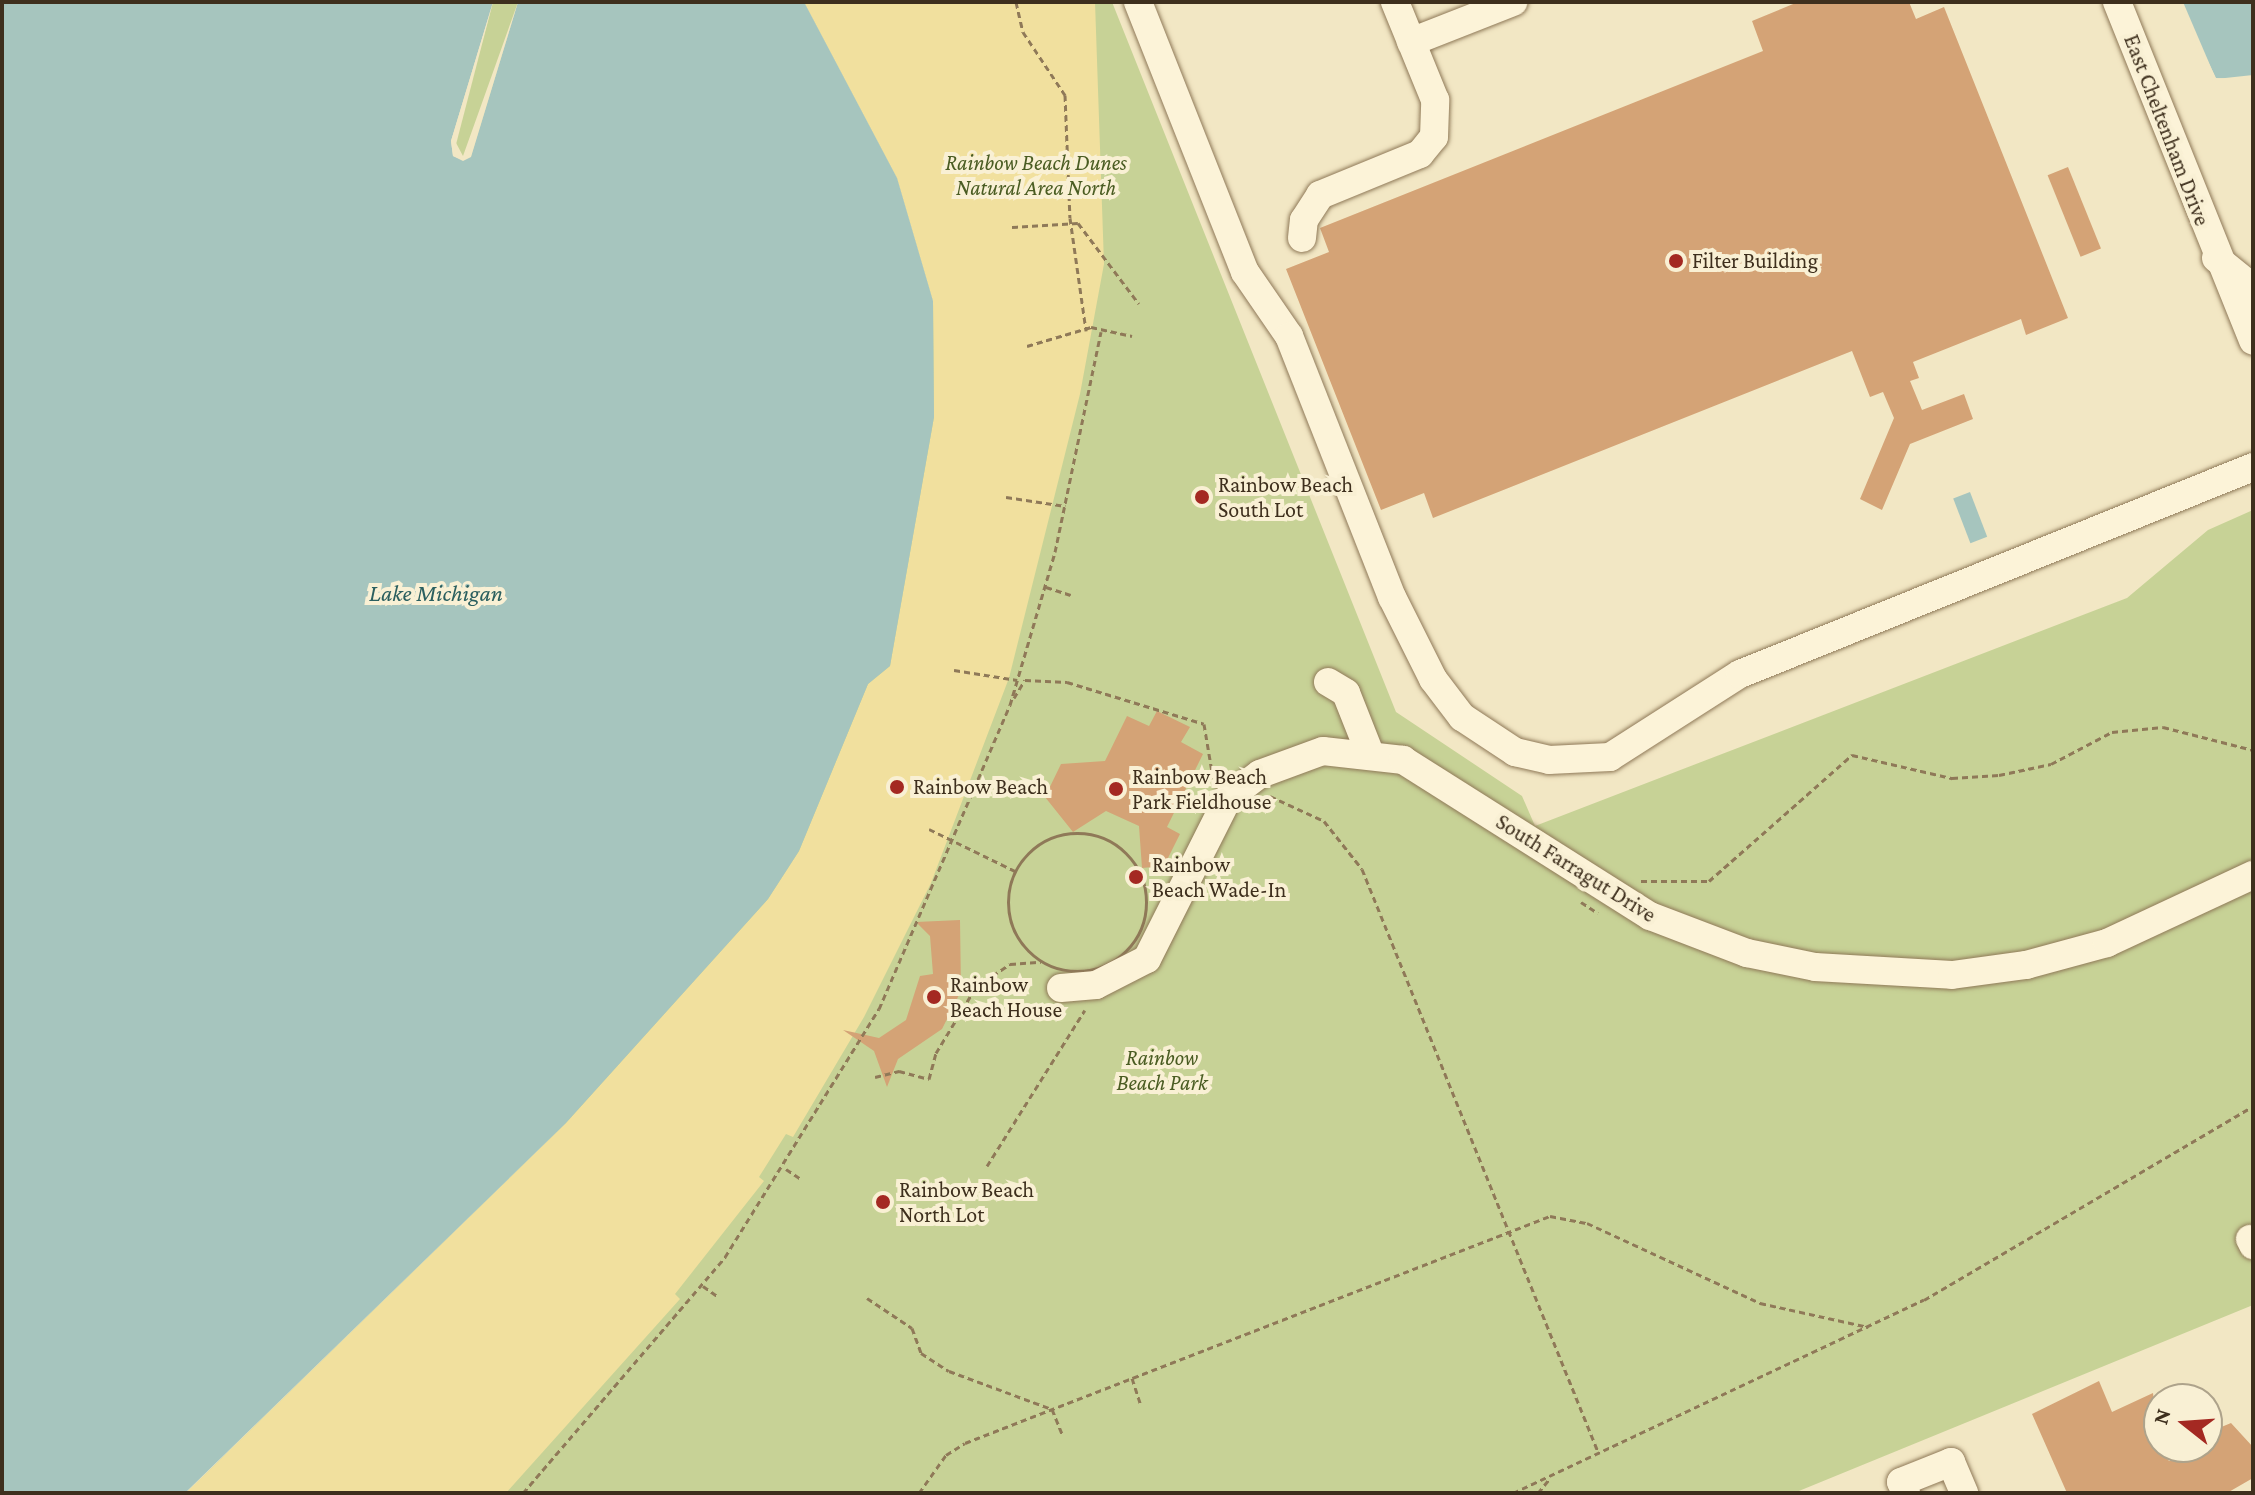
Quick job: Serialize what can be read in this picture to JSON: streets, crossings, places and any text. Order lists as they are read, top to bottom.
{
  "streets": {
    "lane": ["East Cheltenham Drive", "South Farragut Drive"]
  },
  "water": ["Lake Michigan"],
  "parks": ["Rainbow Beach Dunes Natural Area North", "Rainbow Beach Park"],
  "places": [
    "Filter Building",
    "Rainbow Beach South Lot",
    "Rainbow Beach",
    "Rainbow Beach Park Fieldhouse",
    "Rainbow Beach Wade-In",
    "Rainbow Beach House",
    "Rainbow Beach North Lot"
  ],
  "north": "left"
}
